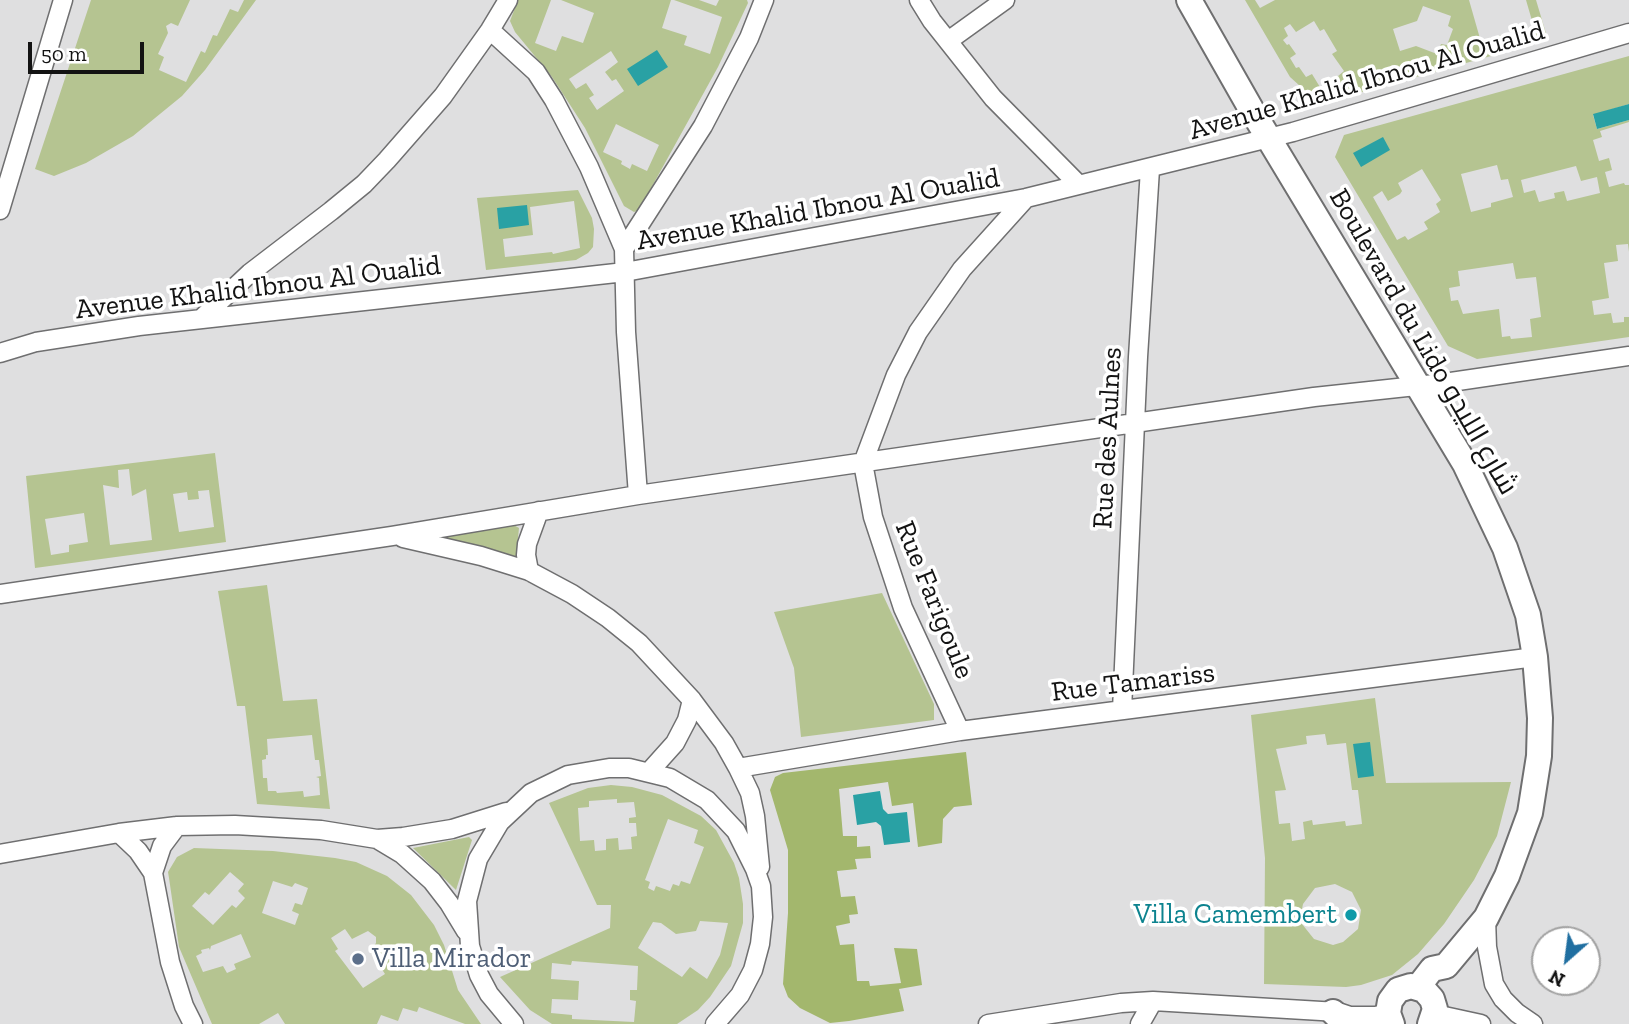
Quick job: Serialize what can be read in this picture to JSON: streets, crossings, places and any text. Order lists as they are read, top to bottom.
{
  "streets": {
    "main road": ["Boulevard du Lido شارع الليدو"],
    "street": [
      "Avenue Khalid Ibnou Al Oualid",
      "Rue des Aulnes",
      "Rue Farigoule",
      "Rue Tamariss"
    ]
  },
  "crossings": [
    ["Avenue Khalid Ibnou Al Oualid", "Boulevard du Lido شارع الليدو"],
    ["Avenue Khalid Ibnou Al Oualid", "Rue des Aulnes"],
    ["Boulevard du Lido شارع الليدو", "Rue Tamariss"],
    ["Rue des Aulnes", "Rue Tamariss"],
    ["Rue Farigoule", "Rue Tamariss"]
  ],
  "places": ["Villa Camembert", "Villa Mirador"],
  "scale_bar": "50 m",
  "north": "bottom left"
}
